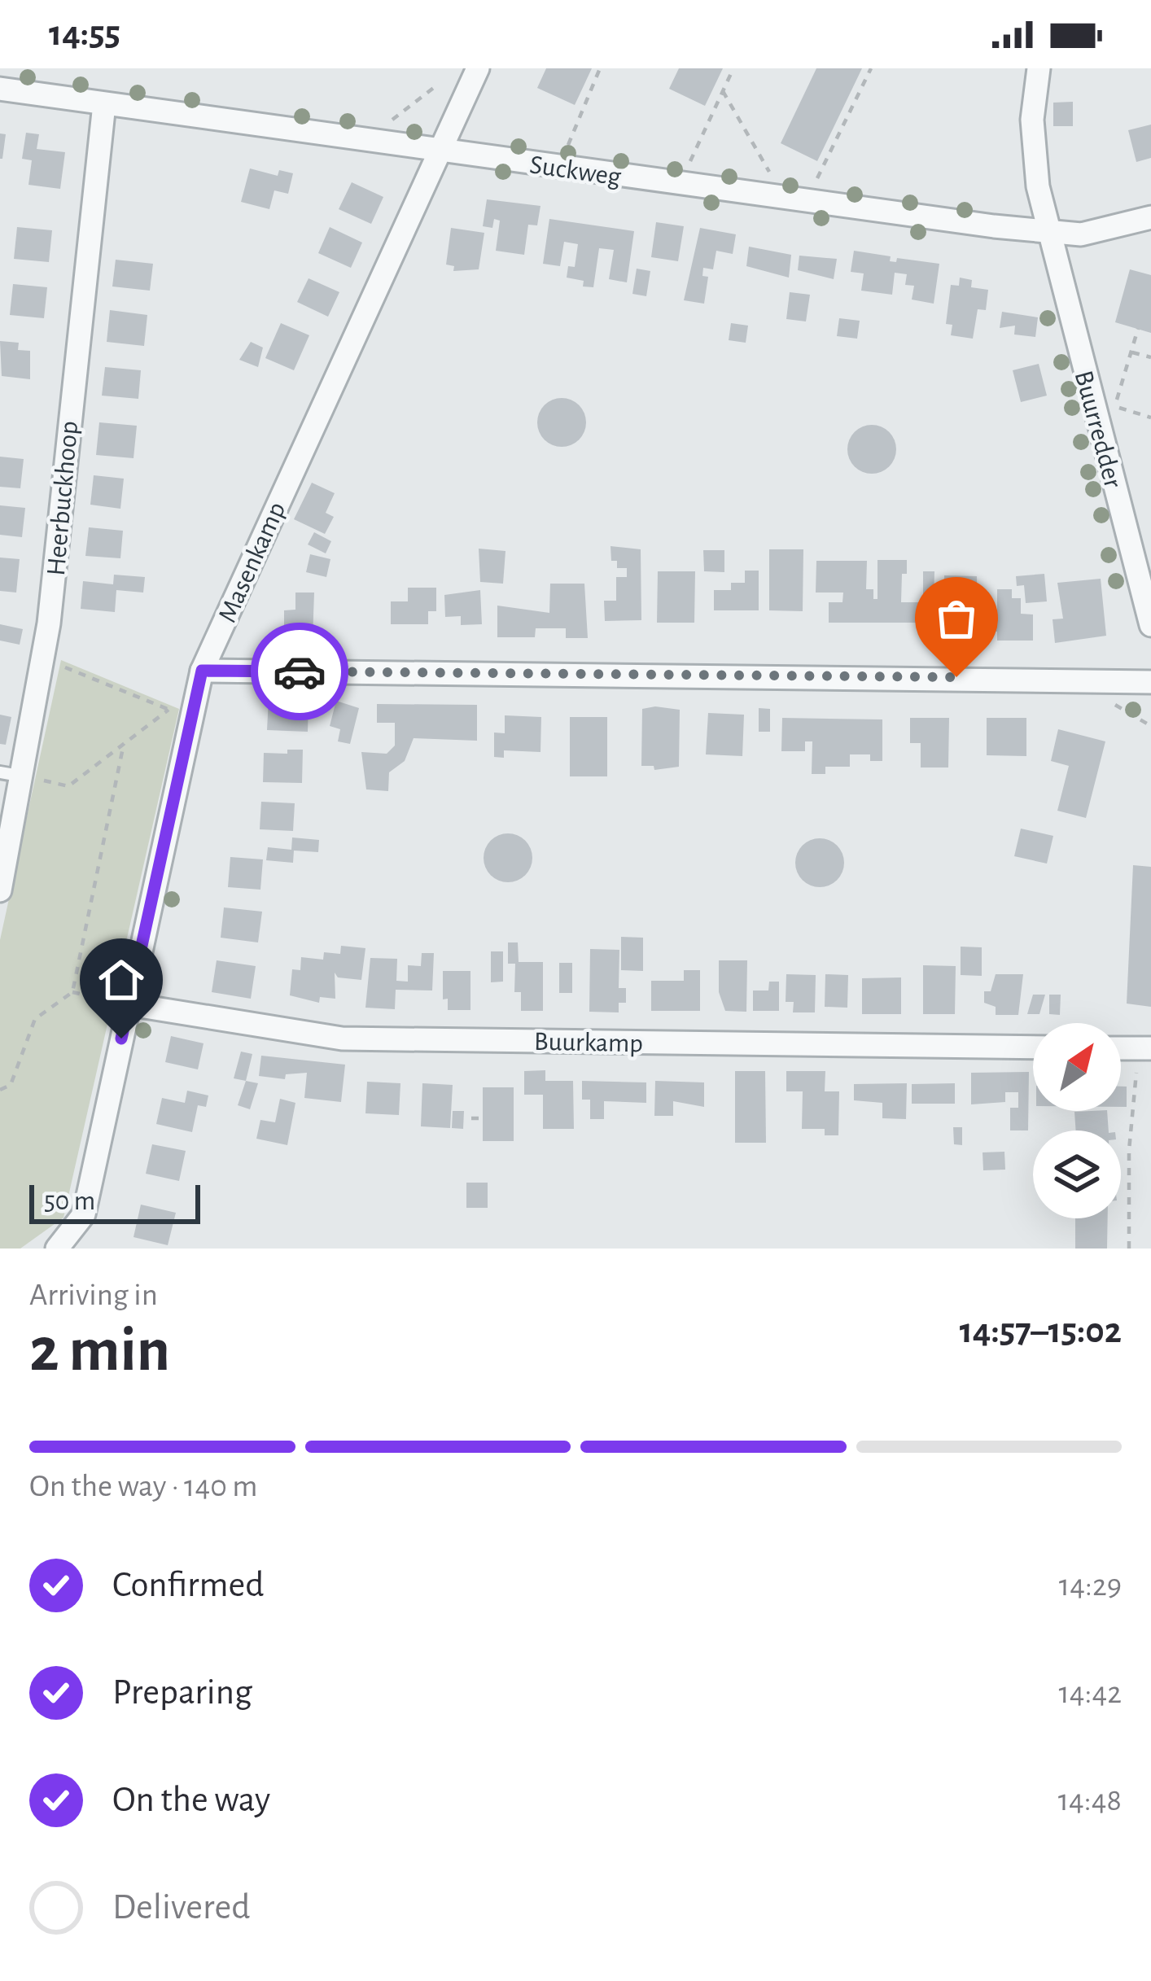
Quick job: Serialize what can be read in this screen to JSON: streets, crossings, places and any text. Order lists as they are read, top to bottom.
{
  "streets": {
    "street": [
      "Suckweg",
      "Buurredder",
      "Heerbuckhoop",
      "Masenkamp",
      "Buurkamp"
    ]
  },
  "crossings": [
    ["Suckweg", "Buurredder"],
    ["Suckweg", "Heerbuckhoop"],
    ["Suckweg", "Masenkamp"],
    ["Masenkamp", "Buurkamp"]
  ],
  "scale_bar": "50 m",
  "north": "top right",
  "page": {
    "status": "14:55",
    "scale": "50 m",
    "heading": ["2 min", "Arriving in", "14:57–15:02"],
    "bar": "On the way · 140 m",
    "list": [
      ["Confirmed", "14:29"],
      ["Preparing", "14:42"],
      ["On the way", "14:48"],
      "Delivered"
    ]
  }
}
